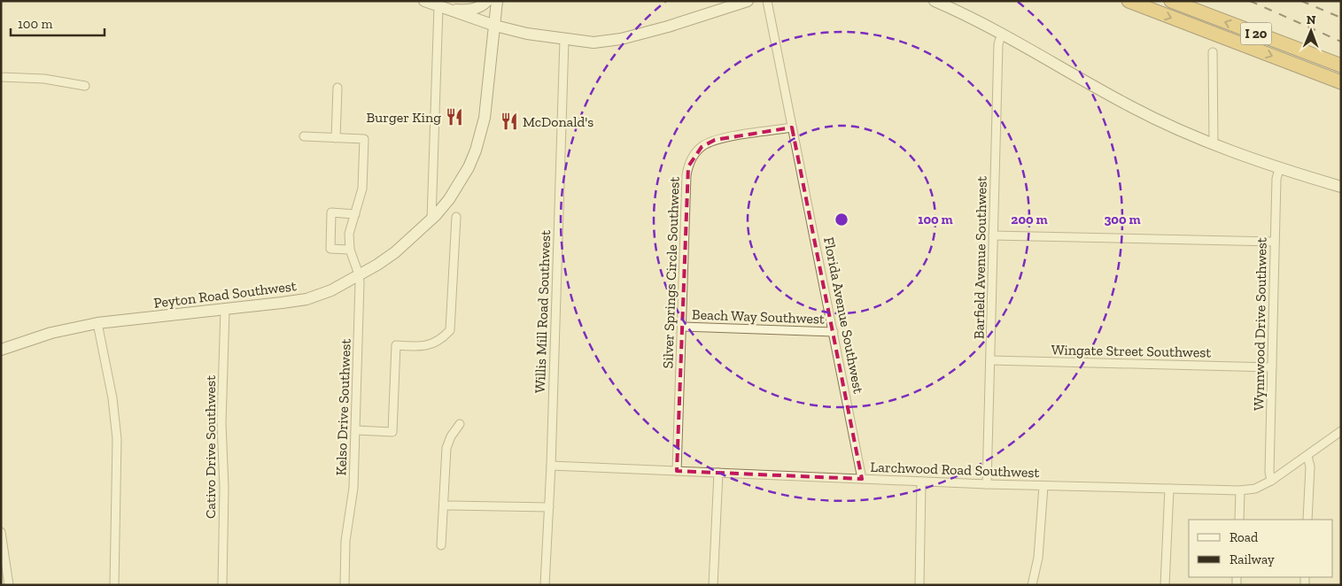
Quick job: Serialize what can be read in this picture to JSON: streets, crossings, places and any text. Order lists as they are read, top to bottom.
{
  "streets": {
    "highway": ["I 20"],
    "main road": ["Peyton Road Southwest"],
    "street": [
      "Barfield Avenue Southwest",
      "Silver Springs Circle Southwest",
      "Willis Mill Road Southwest",
      "Florida Avenue Southwest",
      "Beach Way Southwest",
      "Wynnwood Drive Southwest",
      "Wingate Street Southwest",
      "Kelso Drive Southwest",
      "Cativo Drive Southwest",
      "Larchwood Road Southwest"
    ]
  },
  "crossings": [
    ["Barfield Avenue Southwest", "Wingate Street Southwest"],
    ["Barfield Avenue Southwest", "Larchwood Road Southwest"],
    ["Silver Springs Circle Southwest", "Florida Avenue Southwest"],
    ["Silver Springs Circle Southwest", "Beach Way Southwest"],
    ["Silver Springs Circle Southwest", "Larchwood Road Southwest"],
    ["Peyton Road Southwest", "Kelso Drive Southwest"],
    ["Peyton Road Southwest", "Cativo Drive Southwest"],
    ["Willis Mill Road Southwest", "Larchwood Road Southwest"],
    ["Florida Avenue Southwest", "Beach Way Southwest"],
    ["Florida Avenue Southwest", "Larchwood Road Southwest"],
    ["Wynnwood Drive Southwest", "Wingate Street Southwest"],
    ["Wynnwood Drive Southwest", "Larchwood Road Southwest"]
  ],
  "places": {
    "restaurant": ["Burger King", "McDonald's"]
  },
  "legend": ["Road", "Railway"],
  "scale_bar": "100 m",
  "north": "top",
  "rings": ["100 m", "200 m", "300 m"]
}
